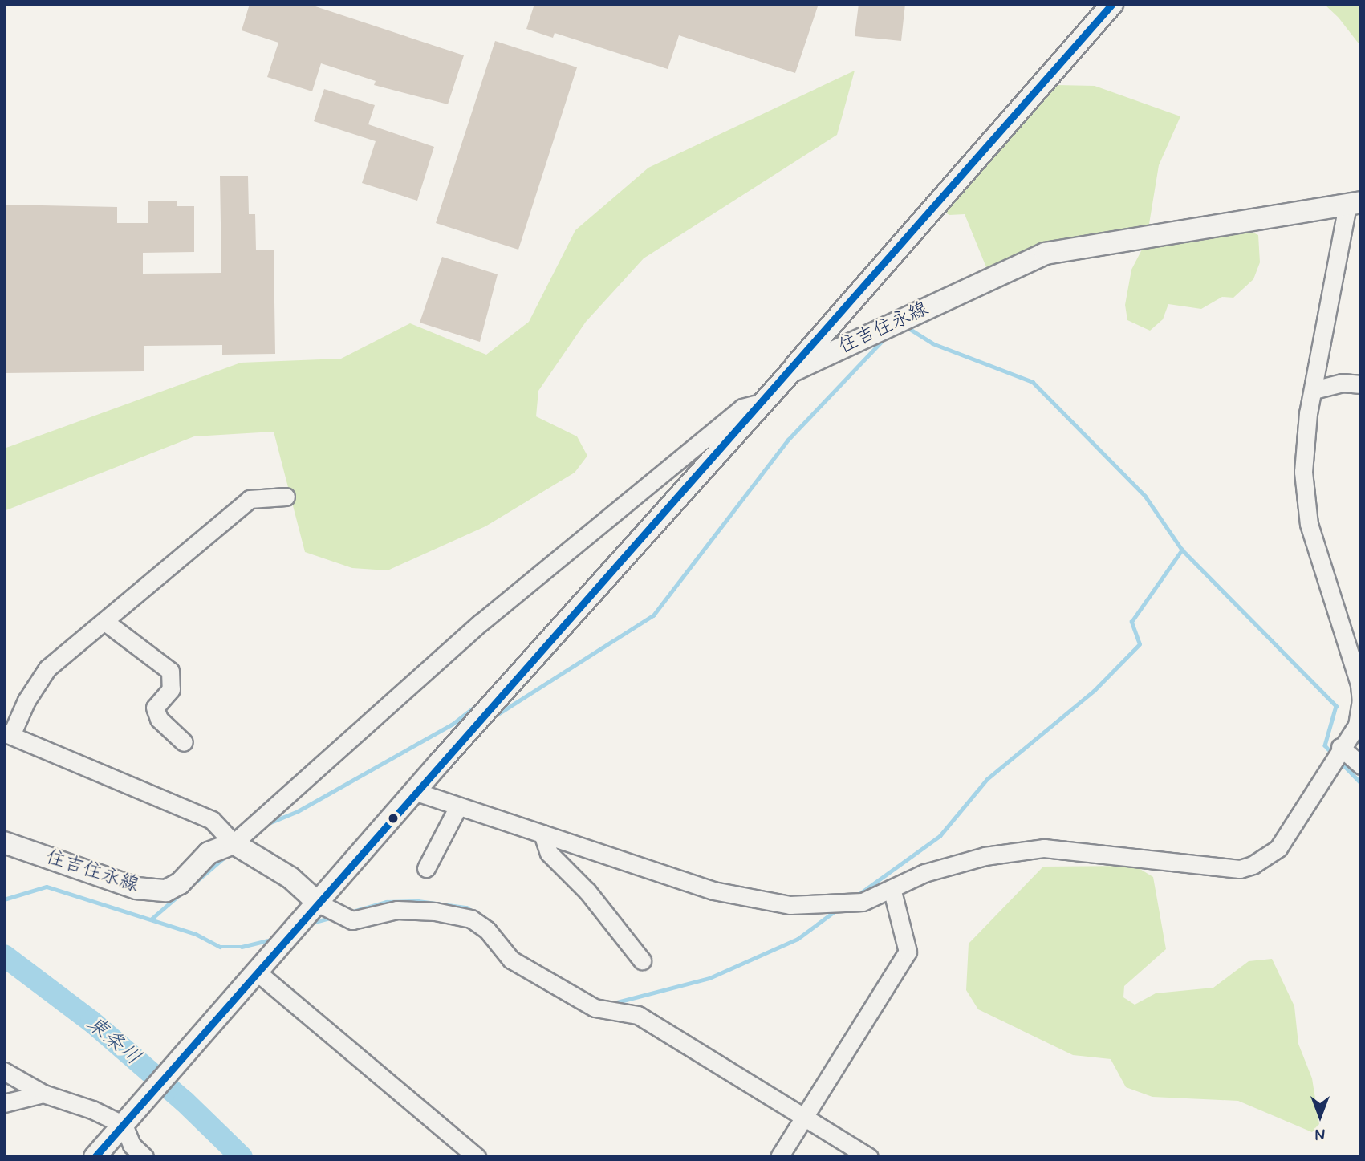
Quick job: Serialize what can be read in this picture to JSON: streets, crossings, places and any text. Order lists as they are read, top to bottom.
{
  "streets": {
    "main road": ["住吉住永線"]
  },
  "water": ["東条川"],
  "north": "bottom"
}
